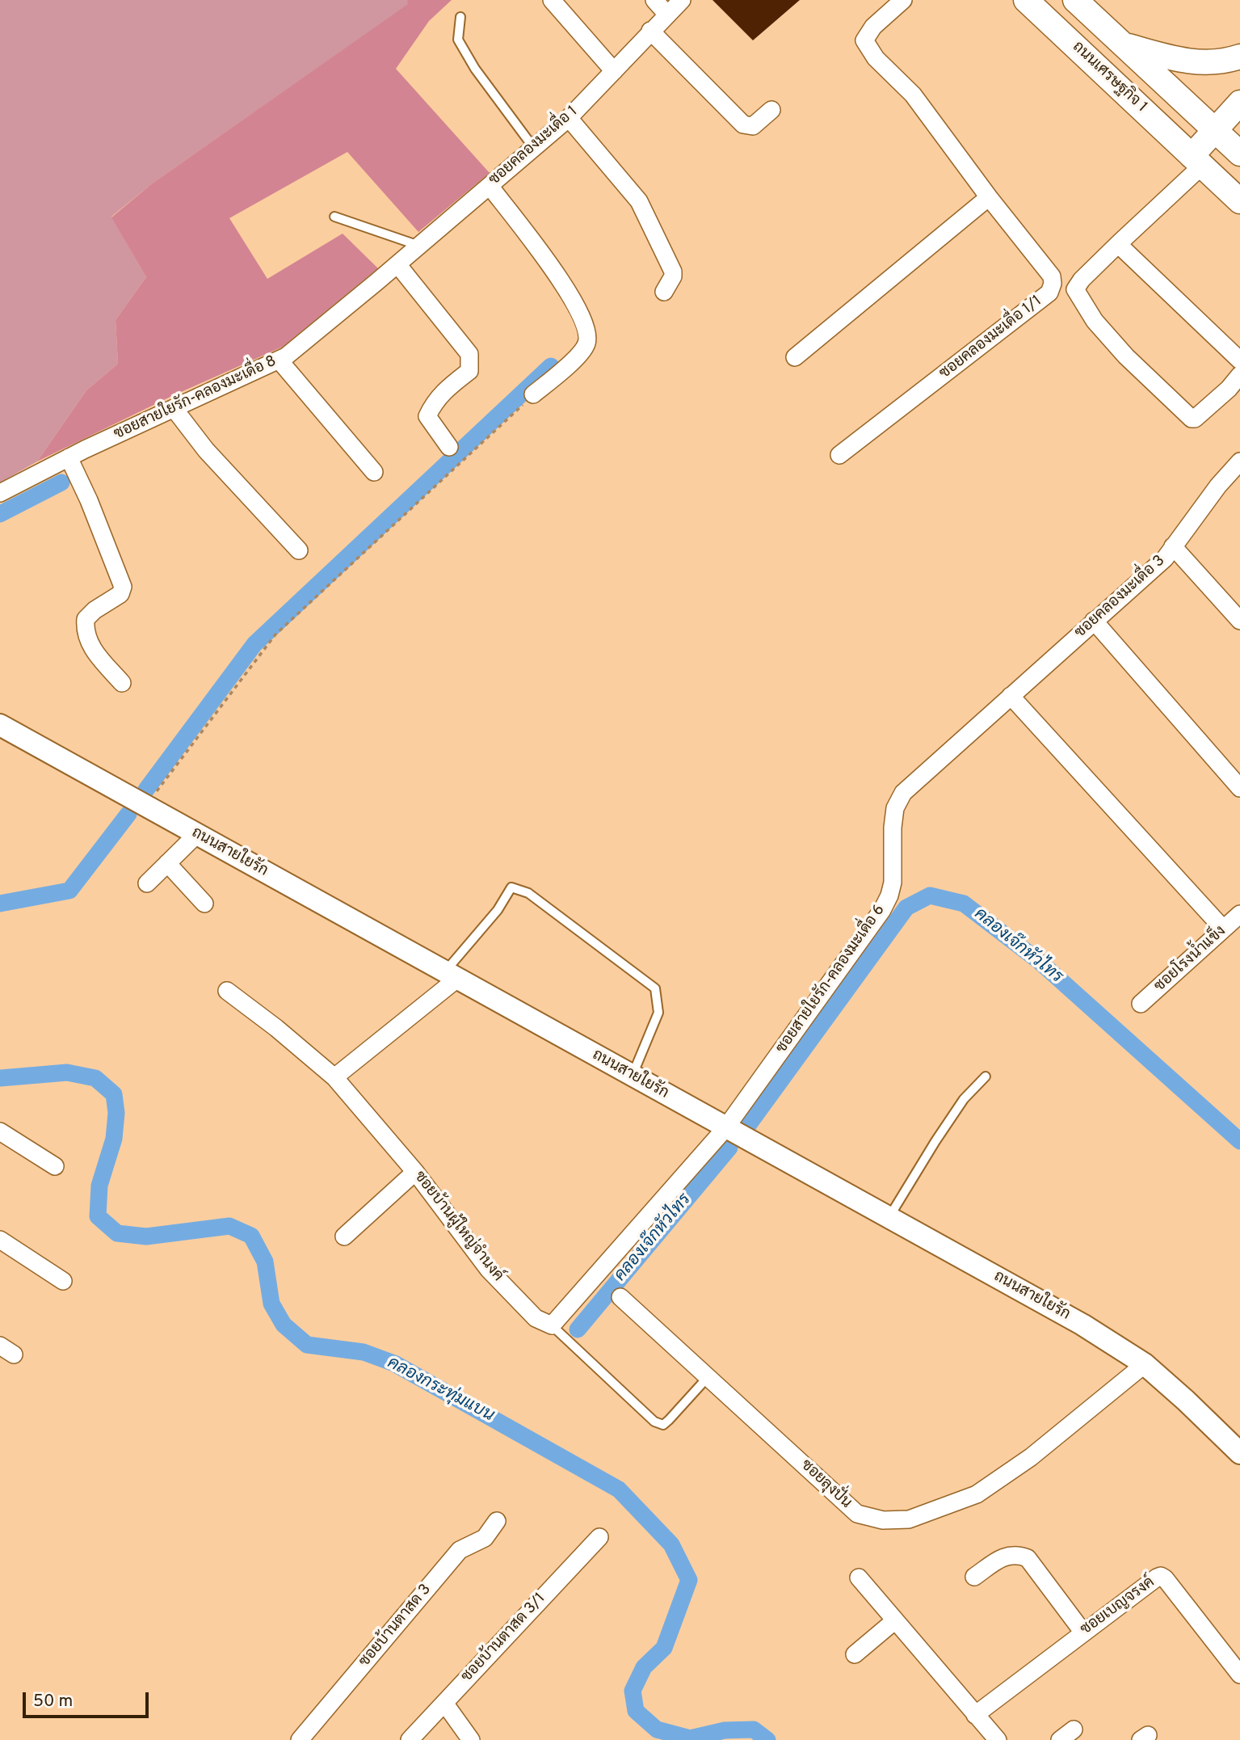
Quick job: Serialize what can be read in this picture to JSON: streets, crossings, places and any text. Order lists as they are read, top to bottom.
{
  "streets": {
    "main road": ["ถนนเศรษฐกิจ 1"],
    "street": [
      "ซอยคลองมะเดื่อ 1",
      "ซอยคลองมะเดื่อ 1/1",
      "ซอยสายใยรัก-คลองมะเดื่อ 8",
      "ซอยคลองมะเดื่อ 3",
      "ถนนสายใยรัก",
      "ซอยโรงน้ำแข็ง",
      "ซอยสายใยรัก-คลองมะเดื่อ 6",
      "ซอยบ้านผู้ใหญ่จำนงค์",
      "ซอยลุงปั่น",
      "ซอยเบญจรงค์",
      "ซอยบ้านตาสด 3",
      "ซอยบ้านตาสด 3/1"
    ]
  },
  "crossings": [
    ["ซอยคลองมะเดื่อ 1", "ซอยสายใยรัก-คลองมะเดื่อ 8"],
    ["ซอยคลองมะเดื่อ 3", "ซอยสายใยรัก-คลองมะเดื่อ 6"],
    ["ถนนสายใยรัก", "ซอยสายใยรัก-คลองมะเดื่อ 6"],
    ["ถนนสายใยรัก", "ซอยลุงปั่น"]
  ],
  "water": ["คลองเจ๊กหัวไทร", "คลองกระทุ่มแบน"],
  "scale_bar": "50 m"
}
